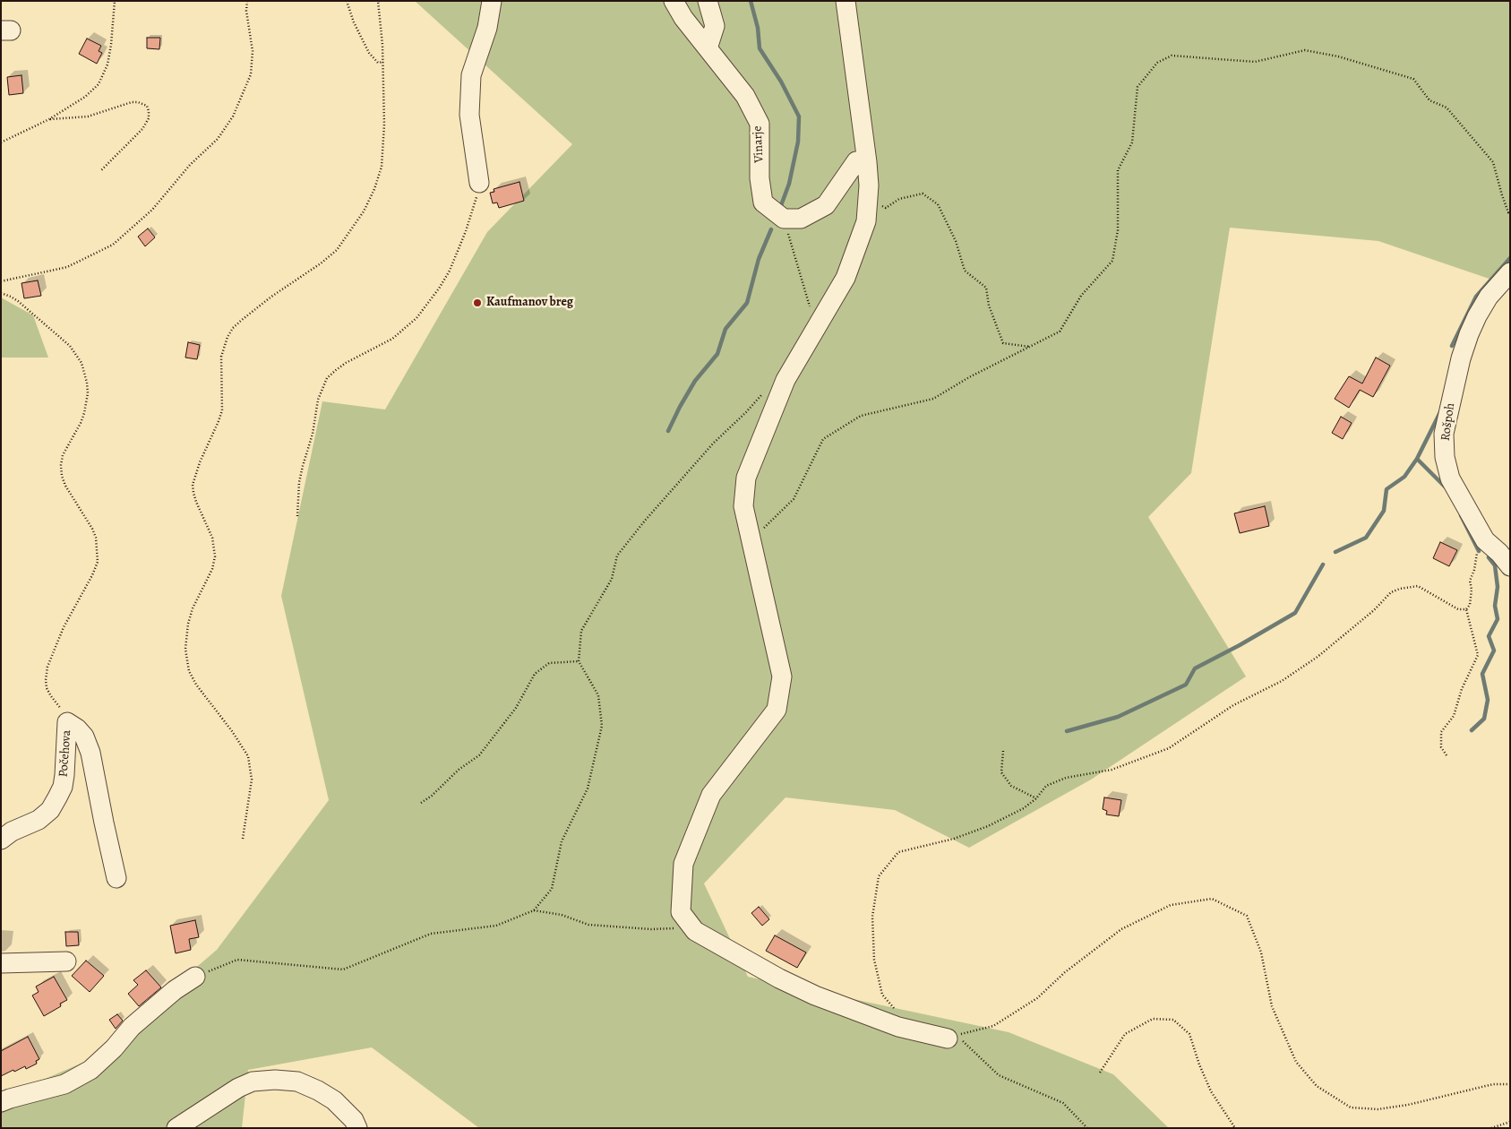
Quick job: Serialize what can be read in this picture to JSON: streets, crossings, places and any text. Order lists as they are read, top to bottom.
{
  "streets": {
    "street": ["Vinarje", "Rošpoh", "Počehova"]
  },
  "places": ["Kaufmanov breg"]
}
